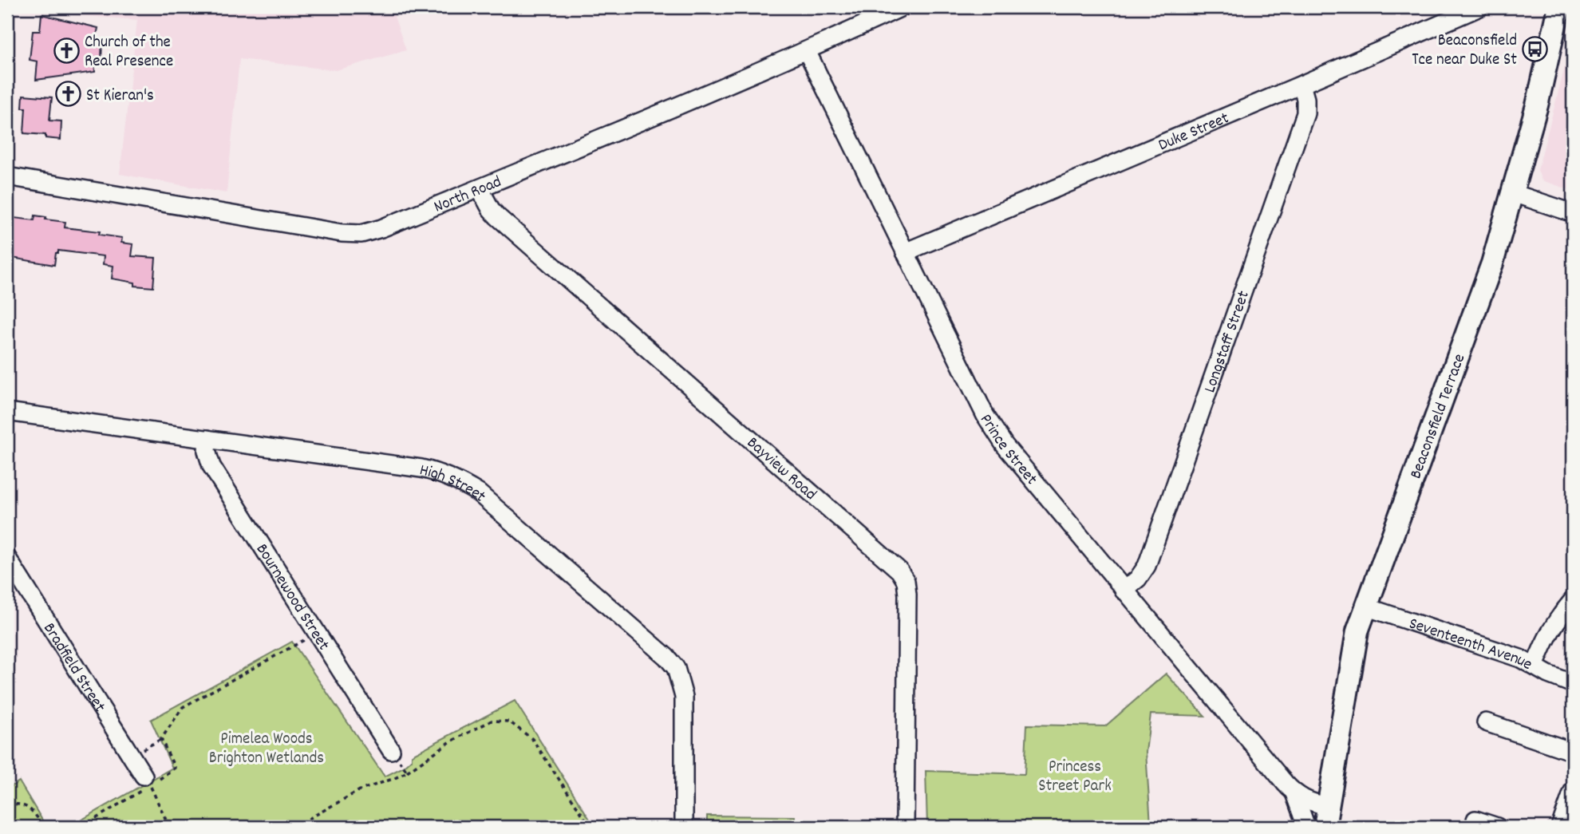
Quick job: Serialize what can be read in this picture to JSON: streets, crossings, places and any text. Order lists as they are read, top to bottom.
{
  "streets": {
    "main road": ["Beaconsfield Terrace"],
    "street": [
      "Duke Street",
      "North Road",
      "Longstaff Street",
      "Prince Street",
      "Bayview Road",
      "High Street",
      "Bournewood Street",
      "Seventeenth Avenue",
      "Bradfield Street"
    ]
  },
  "crossings": [
    ["Duke Street", "Longstaff Street"],
    ["Duke Street", "Prince Street"],
    ["North Road", "Prince Street"],
    ["North Road", "Bayview Road"],
    ["Longstaff Street", "Prince Street"],
    ["Beaconsfield Terrace", "Prince Street"],
    ["Beaconsfield Terrace", "Seventeenth Avenue"],
    ["High Street", "Bournewood Street"]
  ],
  "parks": ["Pimelea Woods Brighton Wetlands", "Princess Street Park"],
  "places": {
    "bus stop": ["Beaconsfield Tce near Duke St"],
    "church": ["Church of the Real Presence", "St Kieran's"]
  }
}
